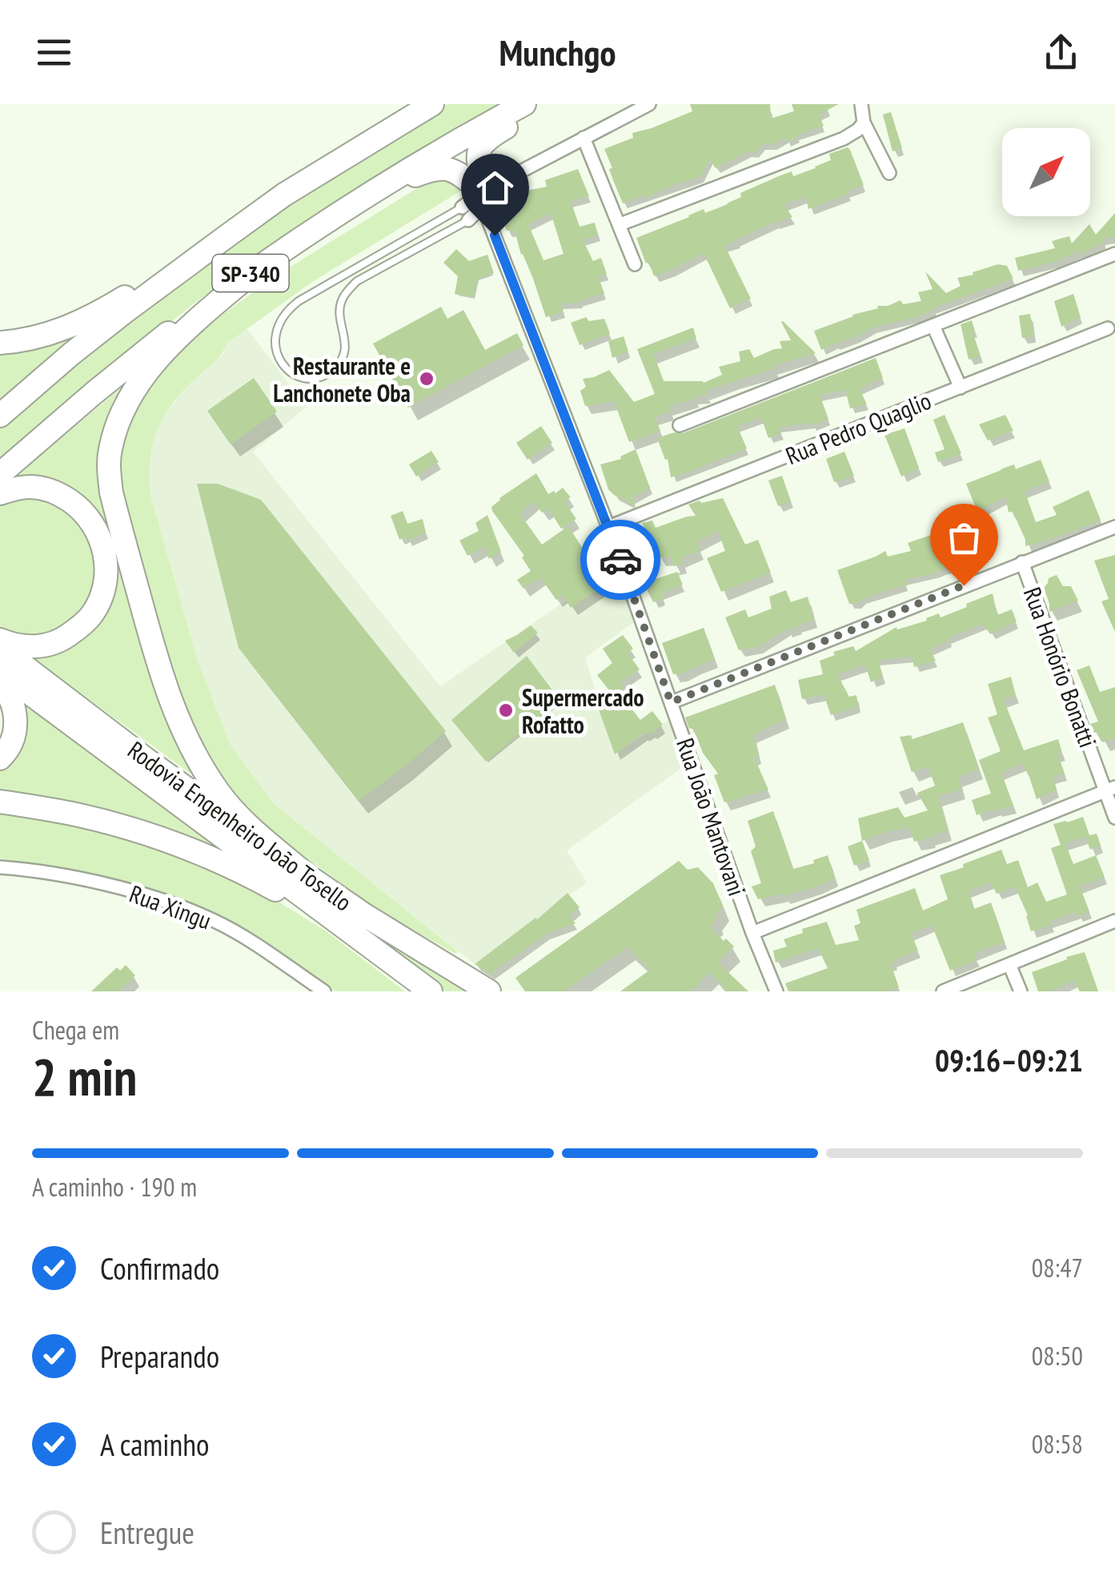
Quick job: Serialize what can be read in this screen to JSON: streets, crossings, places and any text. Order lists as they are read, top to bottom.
{
  "streets": {
    "highway": ["SP-340", "Rodovia Engenheiro João Tosello"],
    "street": [
      "Rua Pedro Quaglio",
      "Rua Honório Bonatti",
      "Rua João Mantovani",
      "Rua Xingu"
    ]
  },
  "crossings": [
    ["Rua Pedro Quaglio", "Rua João Mantovani"]
  ],
  "places": ["Restaurante e Lanchonete Oba", "Supermercado Rofatto"],
  "north": "top right",
  "page": {
    "header": "Munchgo",
    "heading": ["2 min", "Chega em", "09:16–09:21"],
    "bar": "A caminho · 190 m",
    "list": [
      ["Confirmado", "08:47"],
      ["Preparando", "08:50"],
      ["A caminho", "08:58"],
      "Entregue"
    ]
  }
}
